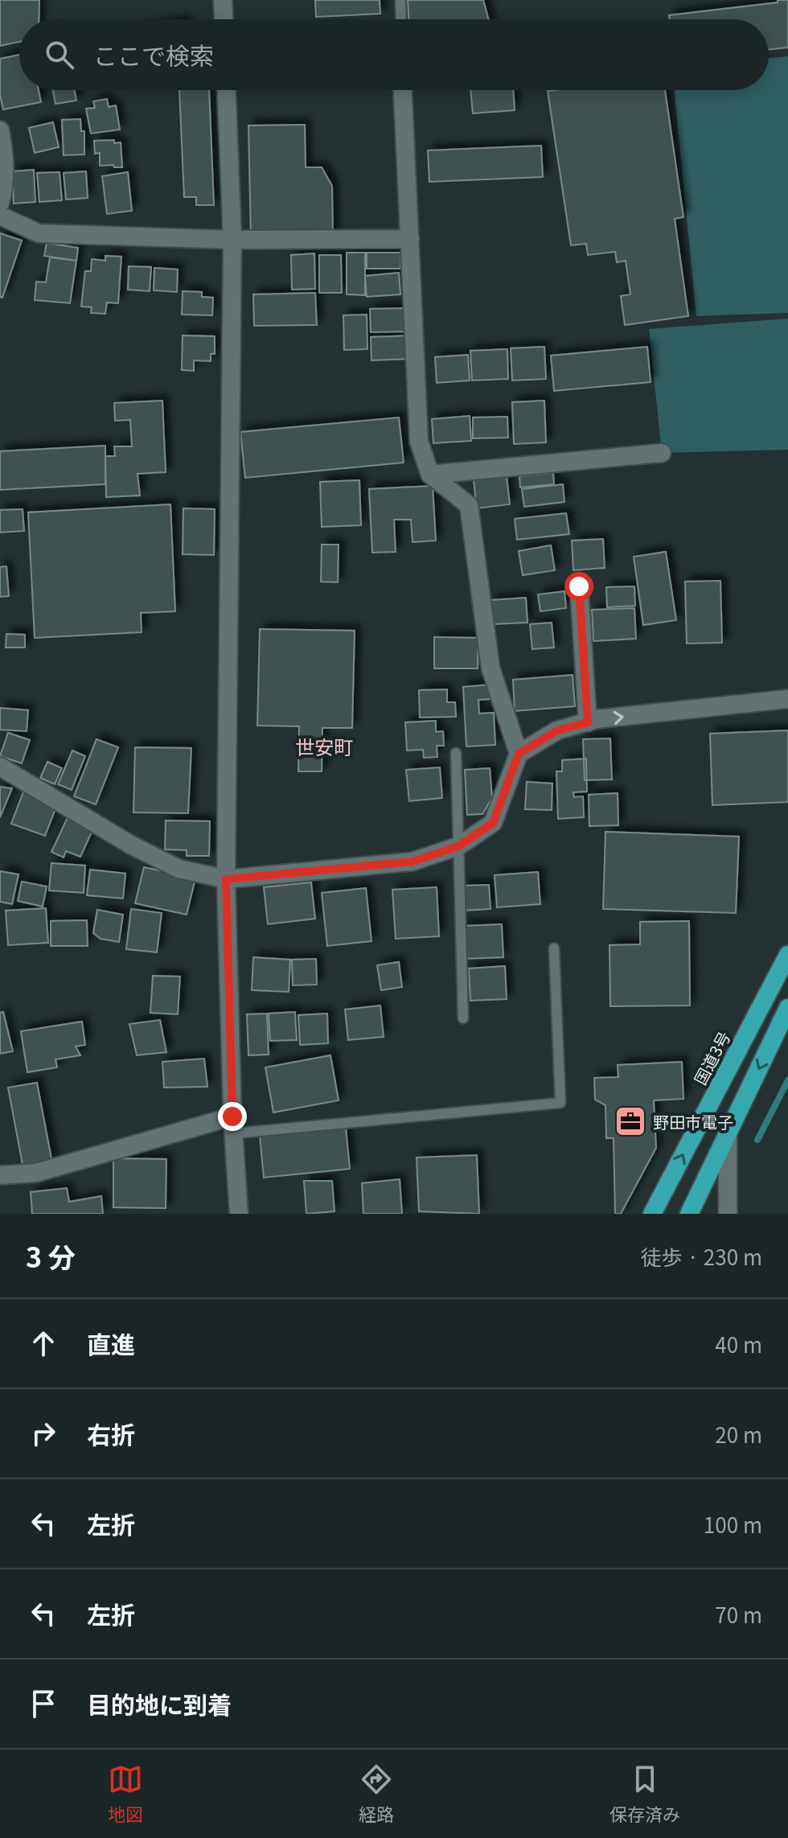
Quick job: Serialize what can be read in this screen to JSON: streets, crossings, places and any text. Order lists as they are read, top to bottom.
{
  "streets": {
    "highway": ["国道3号"]
  },
  "districts": ["世安町"],
  "places": {
    "office": ["野田市電子"]
  },
  "page": {
    "search": "ここで検索",
    "heading": ["3 分", "徒歩 · 230 m"],
    "list": [
      ["直進", "40 m"],
      ["右折", "20 m"],
      ["左折", "100 m"],
      ["左折", "70 m"],
      "目的地に到着"
    ],
    "nav": ["地図", "経路", "保存済み"]
  }
}
